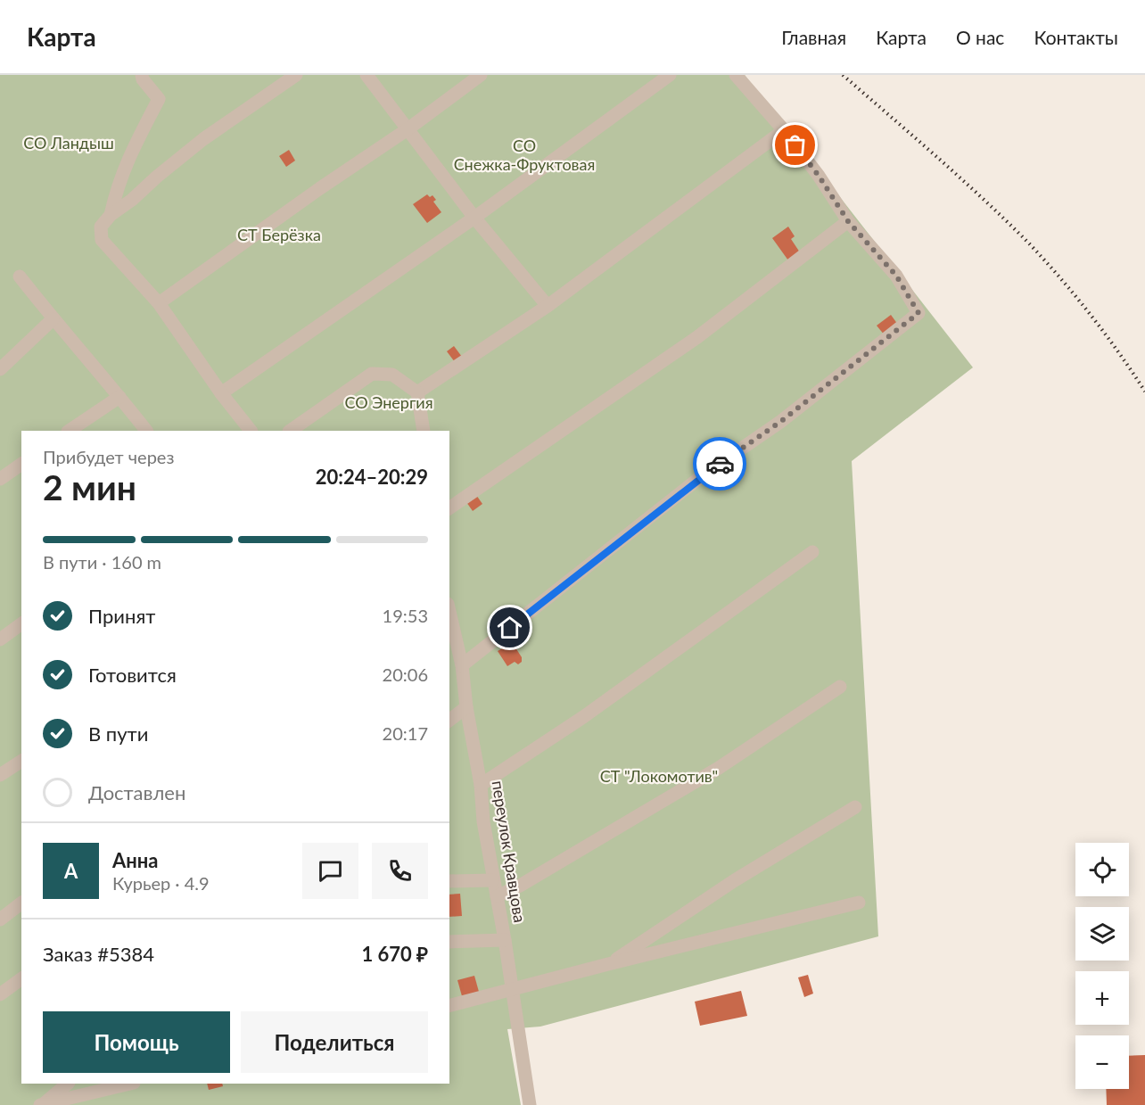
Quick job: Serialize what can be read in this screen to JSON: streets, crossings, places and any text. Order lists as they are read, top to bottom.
{
  "streets": {
    "street": ["переулок Кравцова"]
  },
  "parks": [
    "СО Ландыш",
    "СО Снежка-Фруктовая",
    "СТ Берёзка",
    "СО Энергия",
    "СТ \"Локомотив\""
  ],
  "page": {
    "header": "Карта",
    "nav": [
      "Главная",
      "Карта",
      "О нас",
      "Контакты"
    ],
    "heading": ["2 мин", "Прибудет через", "20:24–20:29"],
    "panel": [
      "Анна",
      "Курьер · 4.9",
      "Заказ #5384",
      "1 670 ₽"
    ],
    "bar": "В пути · 160 m",
    "list": [
      ["Принят", "19:53"],
      ["Готовится", "20:06"],
      ["В пути", "20:17"],
      "Доставлен"
    ],
    "map_buttons": ["+", "−"],
    "round": "А",
    "buttons": ["Помощь", "Поделиться"]
  }
}
